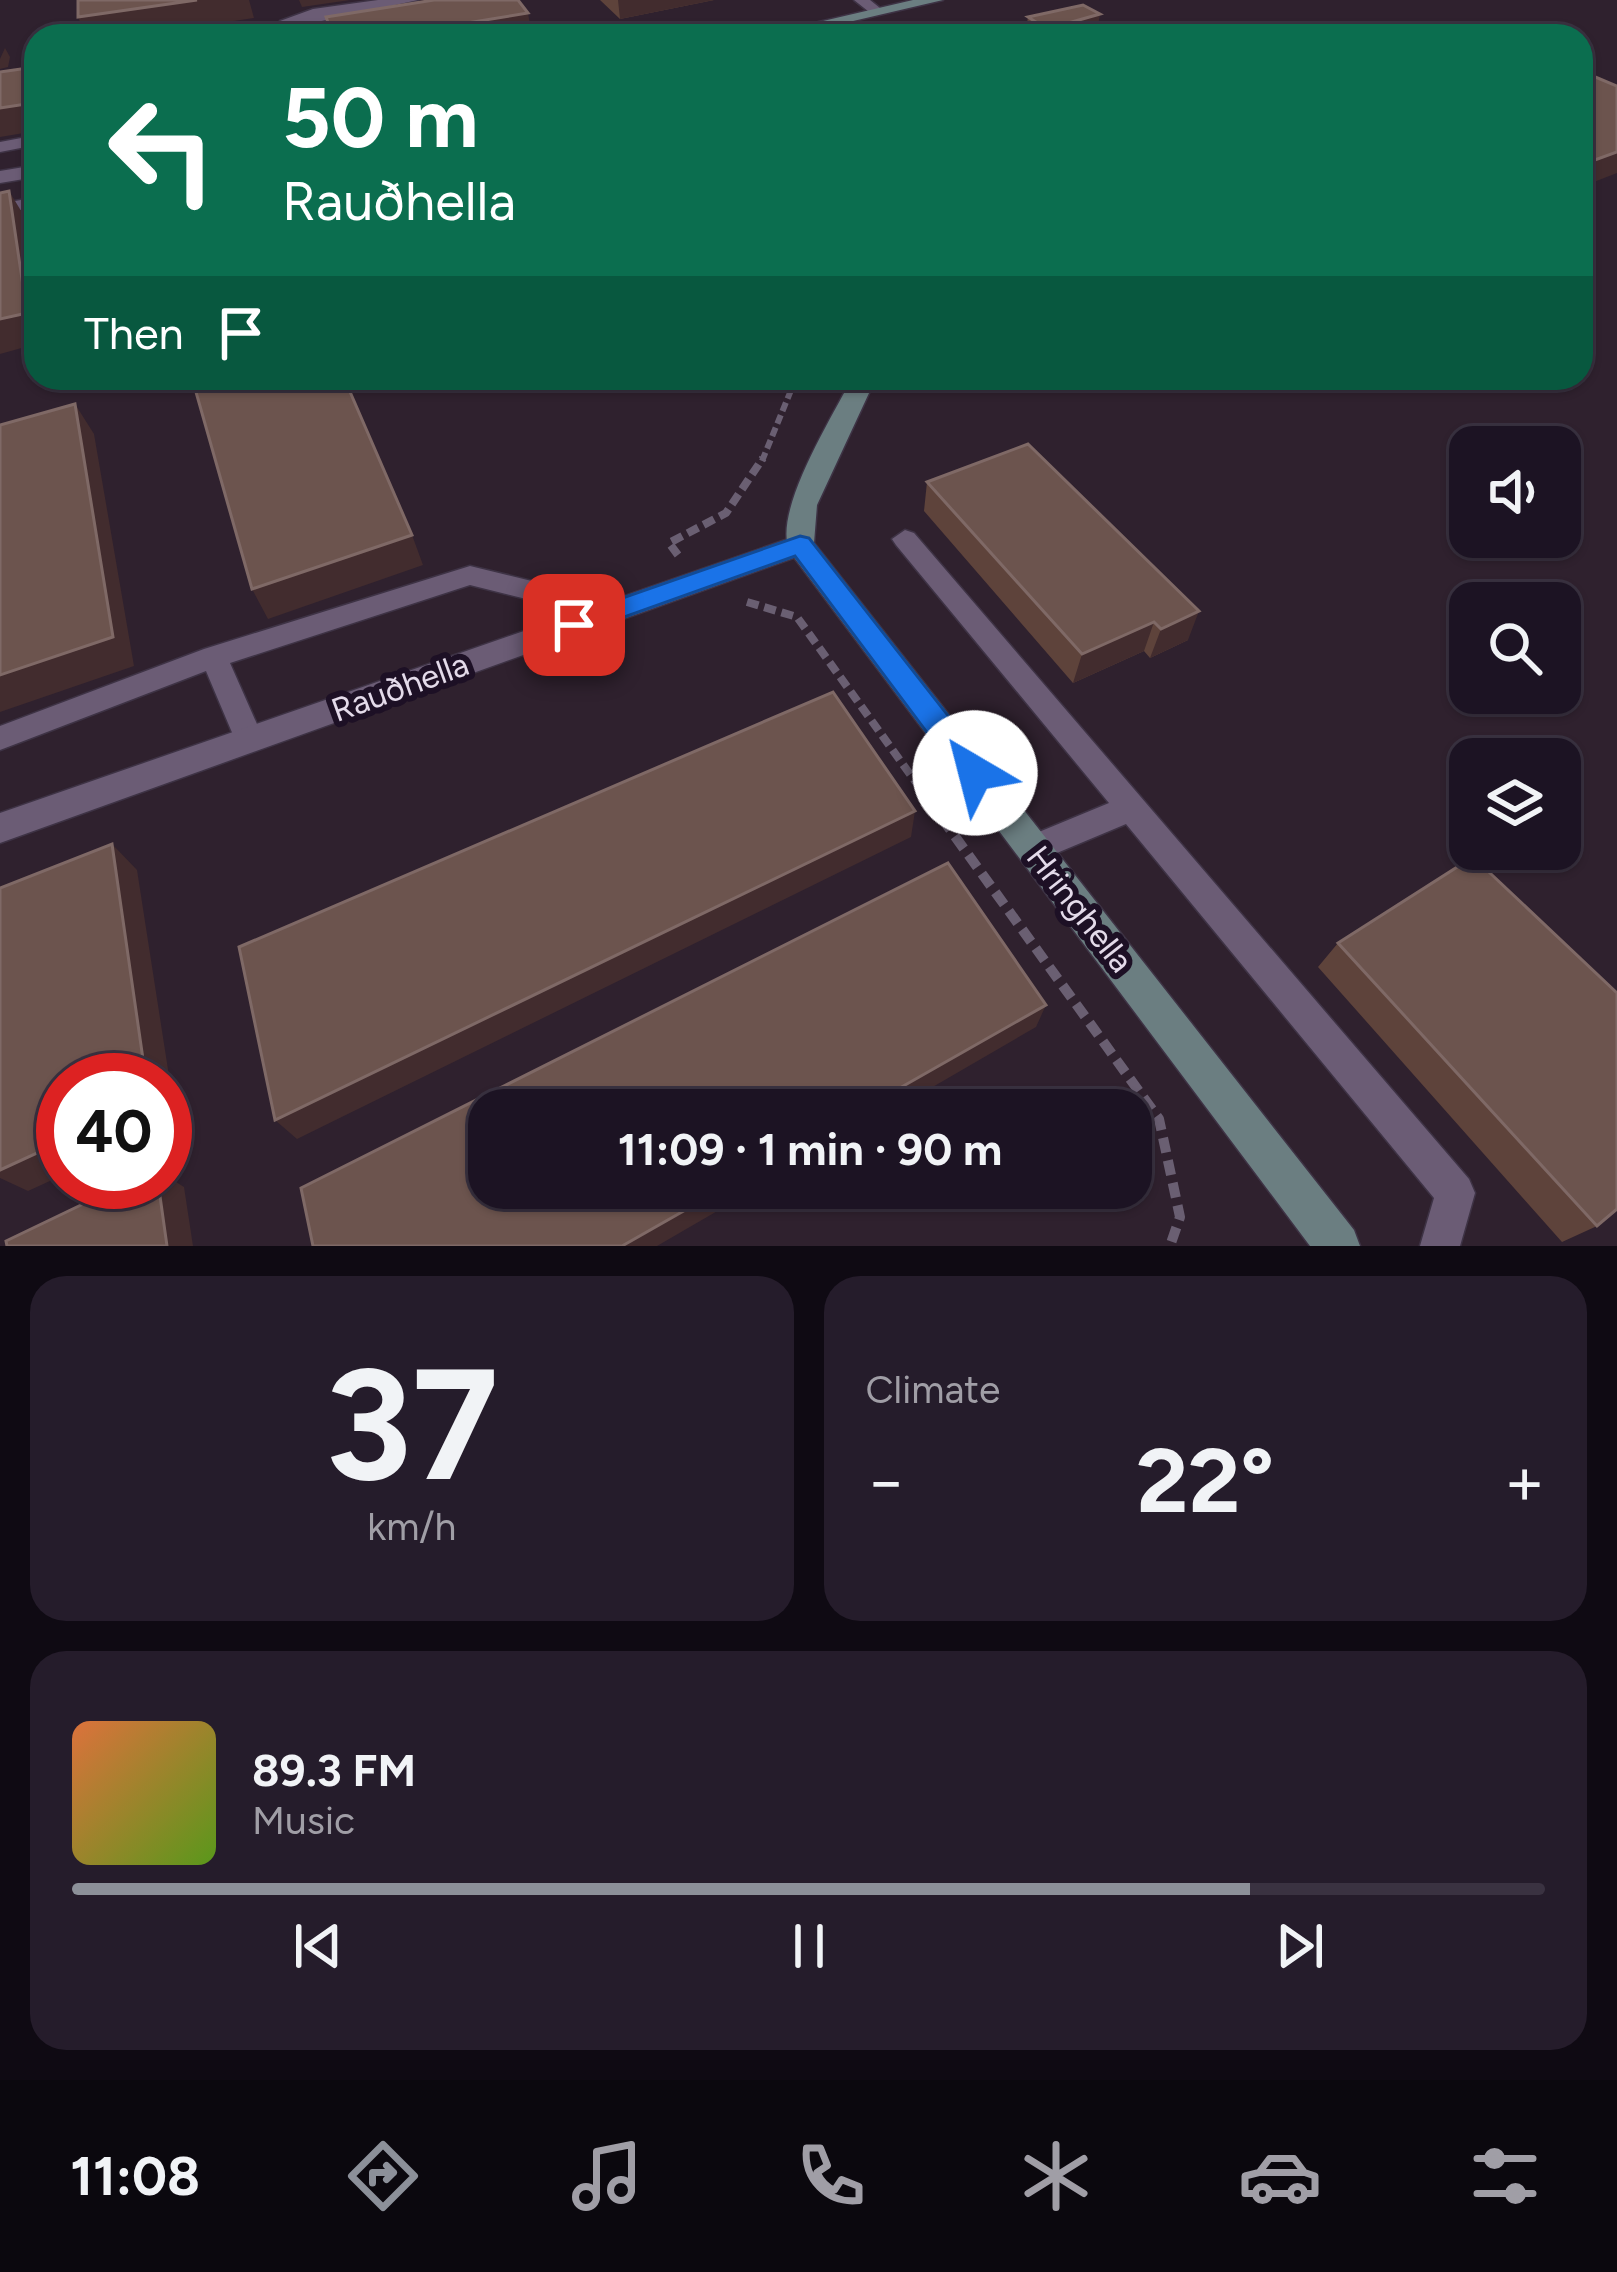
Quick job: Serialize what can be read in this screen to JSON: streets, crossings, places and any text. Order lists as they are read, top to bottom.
{
  "streets": {
    "street": ["Rauðhella", "Hringhella"]
  },
  "crossings": [
    ["Rauðhella", "Hringhella"]
  ],
  "page": {
    "turn": ["50 m", "Rauðhella"],
    "then": "Then",
    "limit": "40",
    "trip": "11:09 · 1 min · 90 m",
    "tile": [
      ["37", "km/h"],
      "Climate"
    ],
    "heat": ["−", "22°", "+"],
    "song": ["89.3 FM", "Music"],
    "tabs": "11:08"
  }
}
